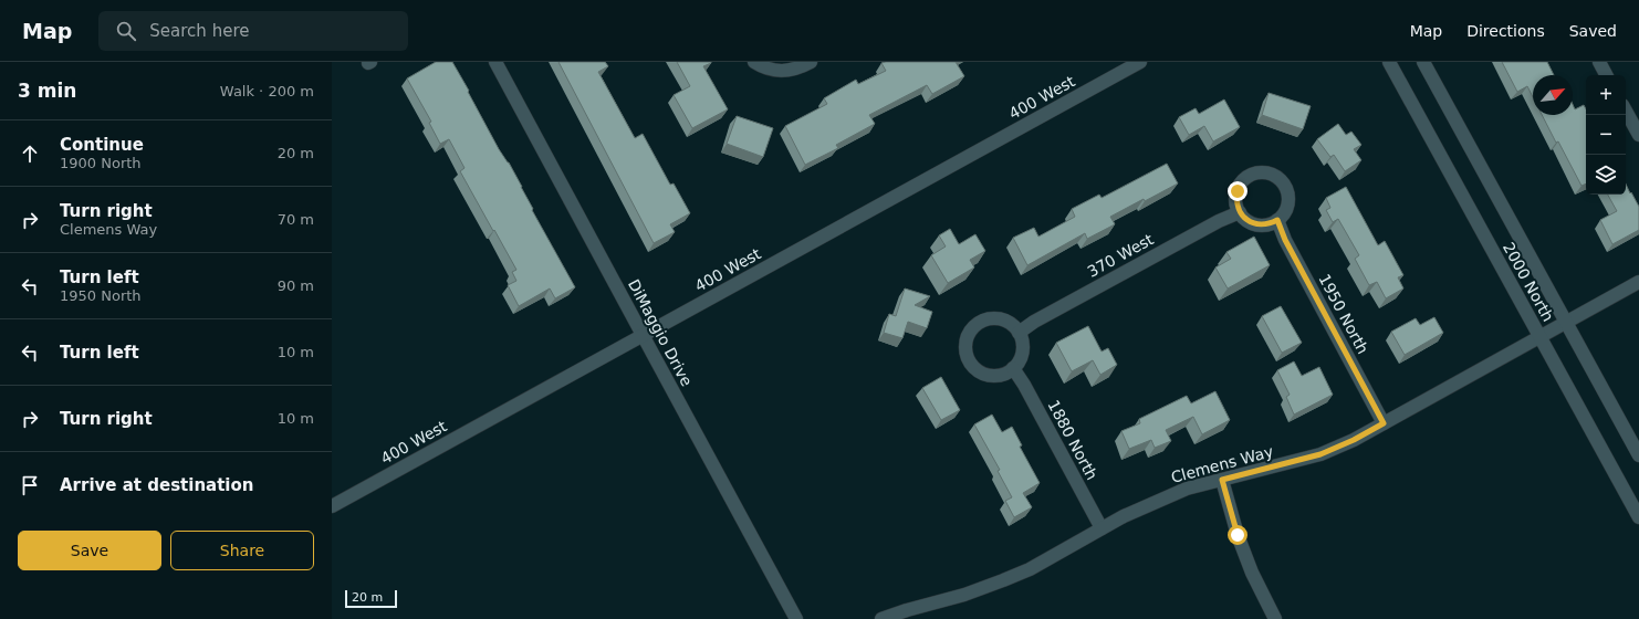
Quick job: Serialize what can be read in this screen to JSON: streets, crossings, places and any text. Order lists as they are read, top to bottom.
{
  "streets": {
    "street": [
      "400 West",
      "370 West",
      "2000 North",
      "1950 North",
      "DiMaggio Drive",
      "1880 North",
      "Clemens Way"
    ]
  },
  "crossings": [
    ["400 West", "DiMaggio Drive"],
    ["370 West", "1950 North"],
    ["370 West", "1880 North"],
    ["2000 North", "Clemens Way"],
    ["1950 North", "Clemens Way"],
    ["1880 North", "Clemens Way"]
  ],
  "scale_bar": "20 m",
  "north": "top right",
  "page": {
    "header": "Map",
    "search": "Search here",
    "nav": ["Map", "Directions", "Saved"],
    "heading": ["3 min", "Walk · 200 m"],
    "map_buttons": ["+", "−"],
    "list": [
      ["Continue", "1900 North", "20 m"],
      ["Turn right", "Clemens Way", "70 m"],
      ["Turn left", "1950 North", "90 m"],
      ["Turn left", "10 m"],
      ["Turn right", "10 m"],
      "Arrive at destination"
    ],
    "buttons": ["Save", "Share"],
    "scale": "20 m"
  }
}
